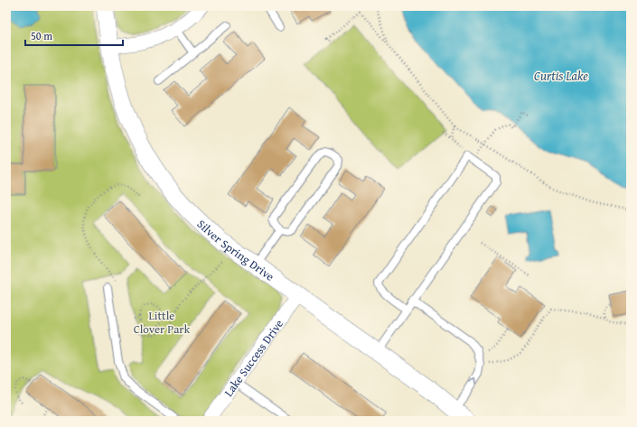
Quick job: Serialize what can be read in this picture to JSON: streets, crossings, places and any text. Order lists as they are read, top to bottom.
{
  "streets": {
    "street": ["Silver Spring Drive", "Lake Success Drive"]
  },
  "crossings": [
    ["Silver Spring Drive", "Lake Success Drive"]
  ],
  "water": ["Curtis Lake"],
  "parks": ["Little Clover Park"],
  "scale_bar": "50 m"
}
